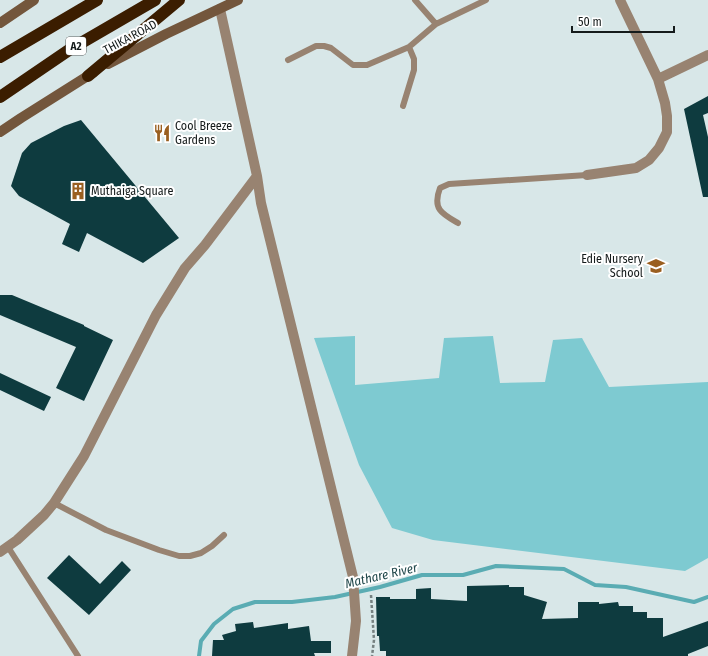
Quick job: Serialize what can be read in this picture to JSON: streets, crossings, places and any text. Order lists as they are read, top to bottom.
{
  "streets": {
    "highway": ["THIKA ROAD", "A2"]
  },
  "water": ["Mathare River"],
  "places": {
    "restaurant": ["Cool Breeze Gardens"],
    "building": ["Muthaiga Square"],
    "school or university": ["Edie Nursery School"]
  },
  "scale_bar": "50 m"
}
